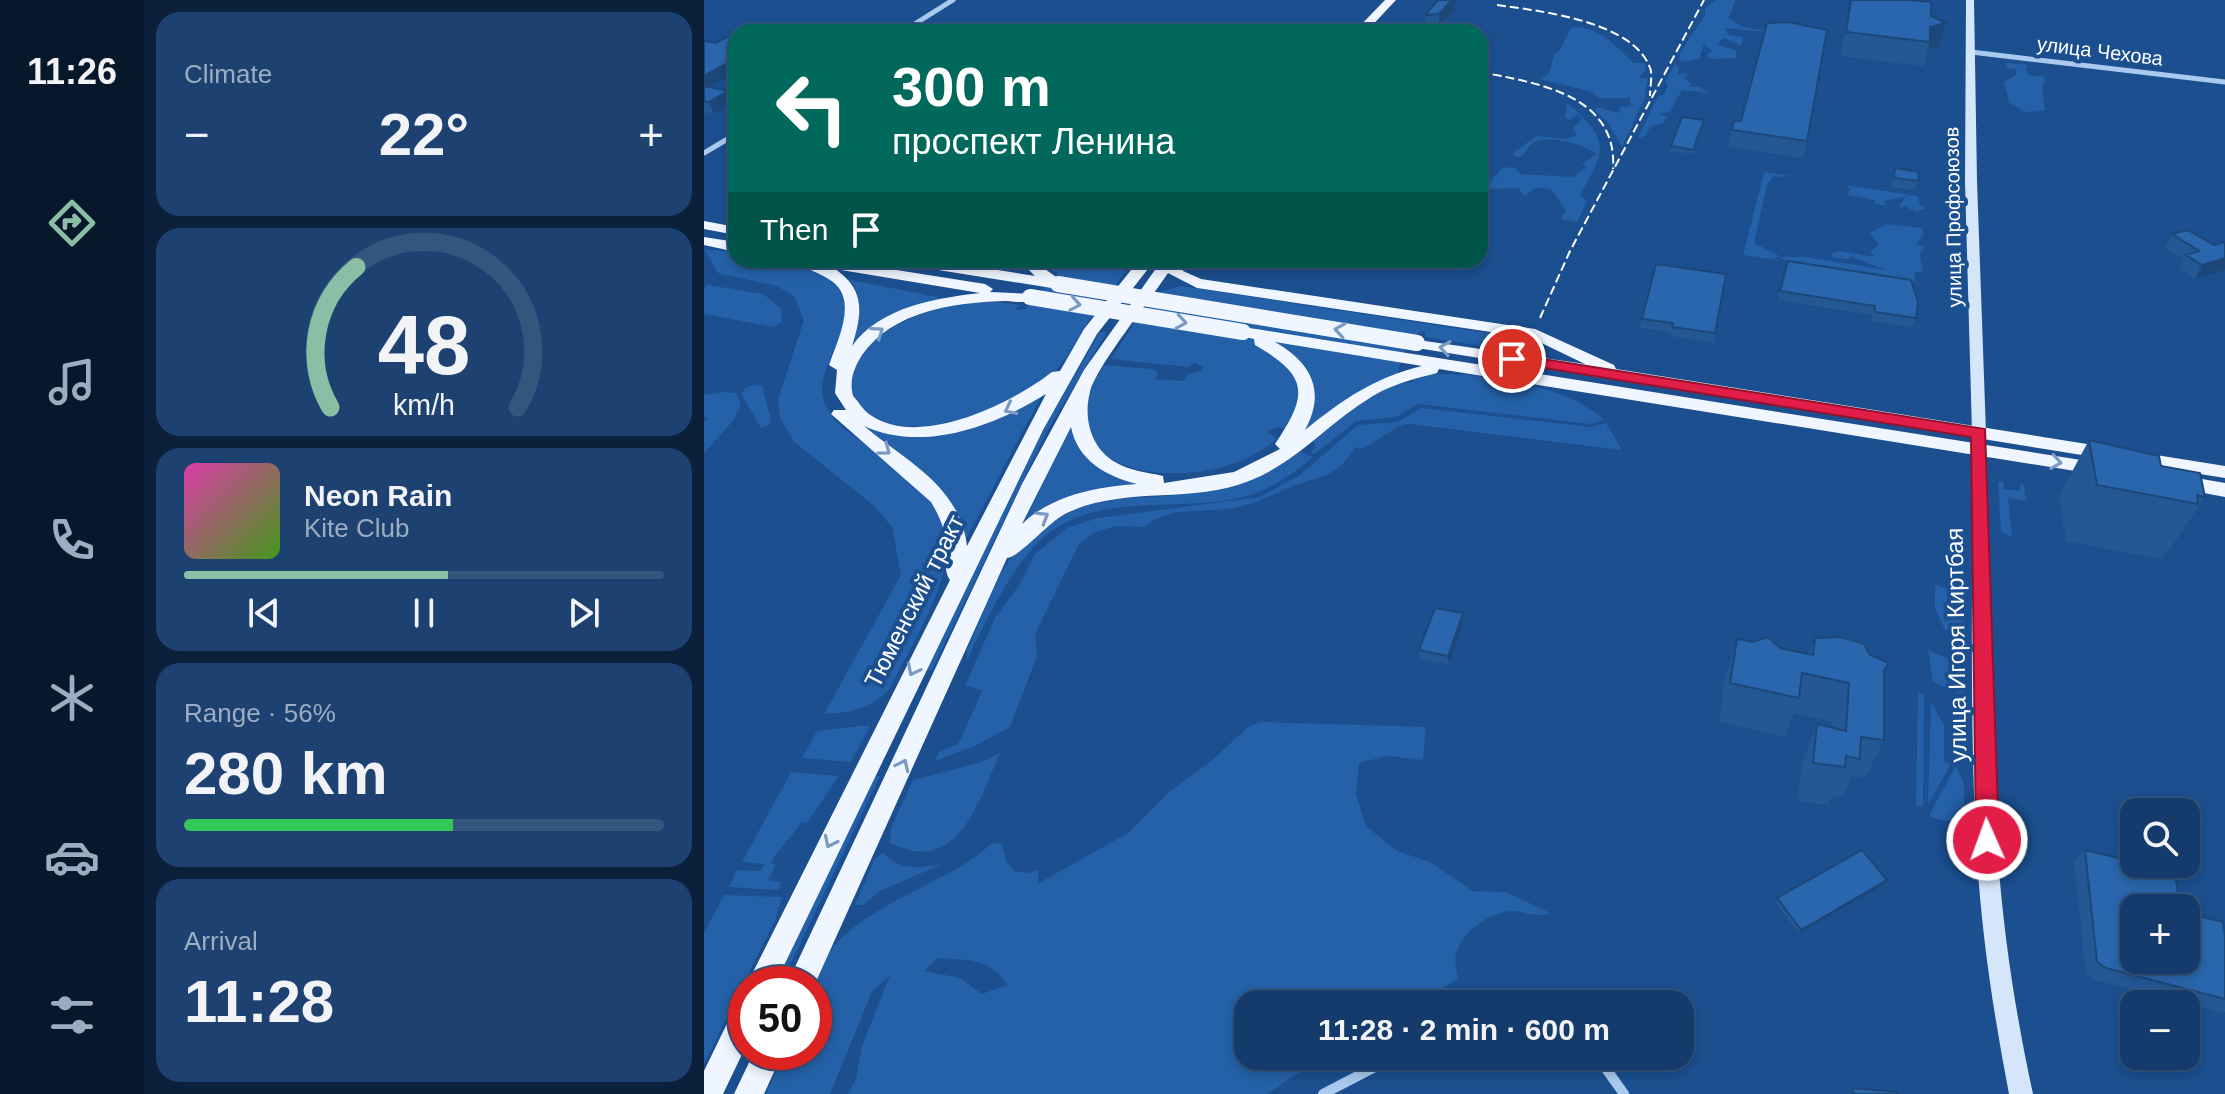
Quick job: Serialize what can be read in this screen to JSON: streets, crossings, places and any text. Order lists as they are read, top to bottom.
{
  "streets": {
    "main road": ["улица Профсоюзов", "Тюменский тракт", "улица Игоря Киртбая"],
    "street": ["улица Чехова"]
  },
  "crossings": [
    ["улица Чехова", "улица Профсоюзов"],
    ["улица Профсоюзов", "улица Игоря Киртбая"]
  ],
  "page": {
    "tabs": "11:26",
    "tile": [
      "Climate",
      ["Range · 56%", "280 km"],
      ["Arrival", "11:28"]
    ],
    "turn": ["300 m", "проспект Ленина"],
    "heat": ["−", "22°", "+"],
    "then": "Then",
    "song": ["Neon Rain", "Kite Club"],
    "map_buttons": ["+", "−"],
    "limit": "50",
    "trip": "11:28 · 2 min · 600 m",
    "gauge": ["48", "km/h"]
  }
}
